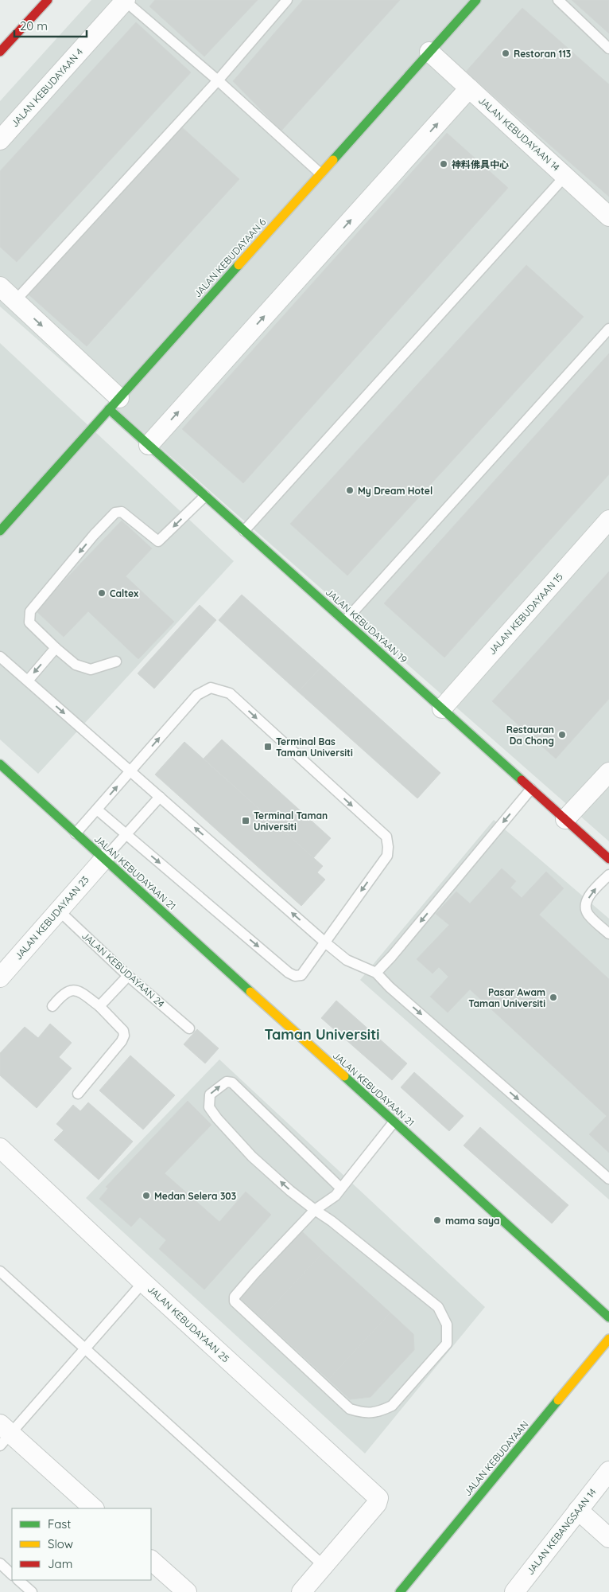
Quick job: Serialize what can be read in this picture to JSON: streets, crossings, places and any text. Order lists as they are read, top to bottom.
{
  "streets": {
    "street": [
      "JALAN KEBUDAYAAN 4",
      "JALAN KEBUDAYAAN 14",
      "JALAN KEBUDAYAAN 6",
      "JALAN KEBUDAYAAN 15",
      "JALAN KEBUDAYAAN 19",
      "JALAN KEBUDAYAAN 21",
      "JALAN KEBUDAYAAN 23",
      "JALAN KEBUDAYAAN 25",
      "JALAN KEBUDAYAAN",
      "JALAN KEBANGSAAN 14"
    ],
    "lane": ["JALAN KEBUDAYAAN 24"]
  },
  "crossings": [
    ["JALAN KEBUDAYAAN 14", "JALAN KEBUDAYAAN 6"],
    ["JALAN KEBUDAYAAN 6", "JALAN KEBUDAYAAN 19"],
    ["JALAN KEBUDAYAAN 15", "JALAN KEBUDAYAAN 19"],
    ["JALAN KEBUDAYAAN 21", "JALAN KEBUDAYAAN 23"],
    ["JALAN KEBUDAYAAN 23", "JALAN KEBUDAYAAN 24"]
  ],
  "districts": ["Taman Universiti"],
  "places": {
    "other": [
      "Restoran 113",
      "神料佛具中心",
      "My Dream Hotel",
      "Caltex",
      "Restauran Da Chong",
      "Pasar Awam Taman Universiti",
      "Medan Selera 303",
      "mama saya"
    ],
    "transit": ["Terminal Bas Taman Universiti", "Terminal Taman Universiti"]
  },
  "legend": ["Fast", "Slow", "Jam"],
  "scale_bar": "20 m"
}
